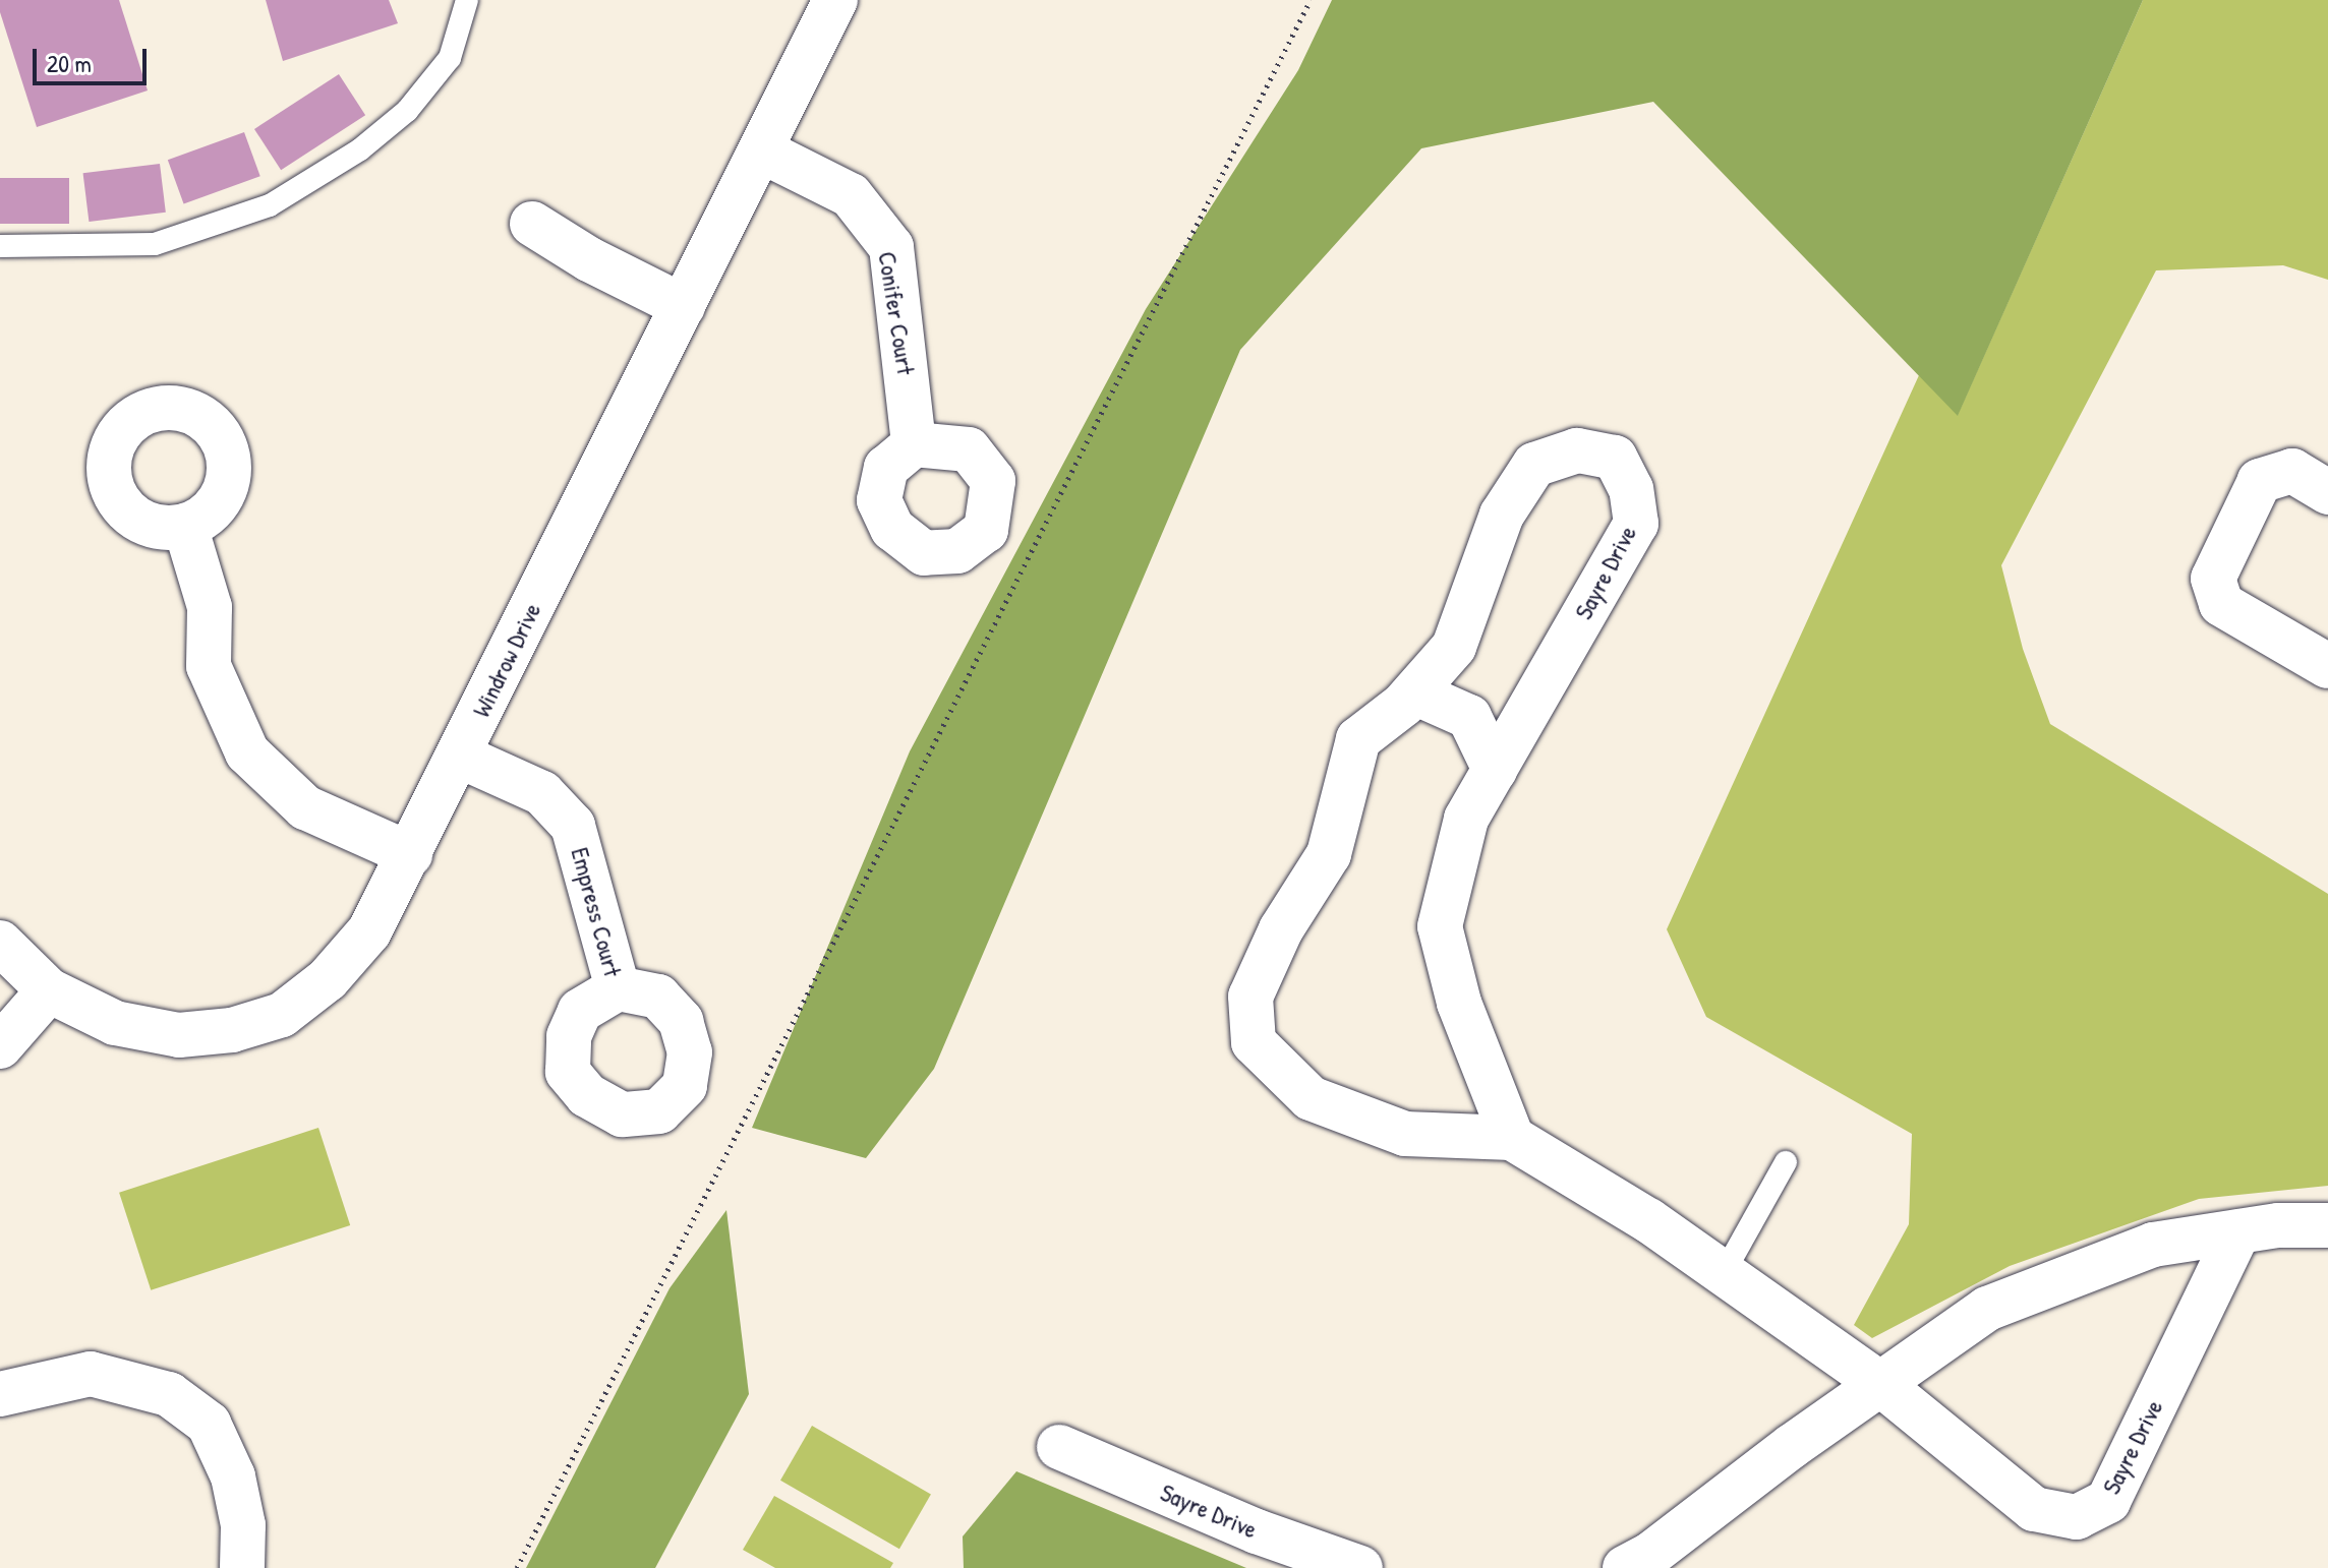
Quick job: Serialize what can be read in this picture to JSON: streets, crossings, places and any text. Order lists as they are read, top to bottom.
{
  "streets": {
    "street": [
      "Conifer Court",
      "Sayre Drive",
      "Windrow Drive",
      "Empress Court"
    ]
  },
  "crossings": [
    ["Conifer Court", "Windrow Drive"],
    ["Windrow Drive", "Empress Court"]
  ],
  "scale_bar": "20 m"
}
